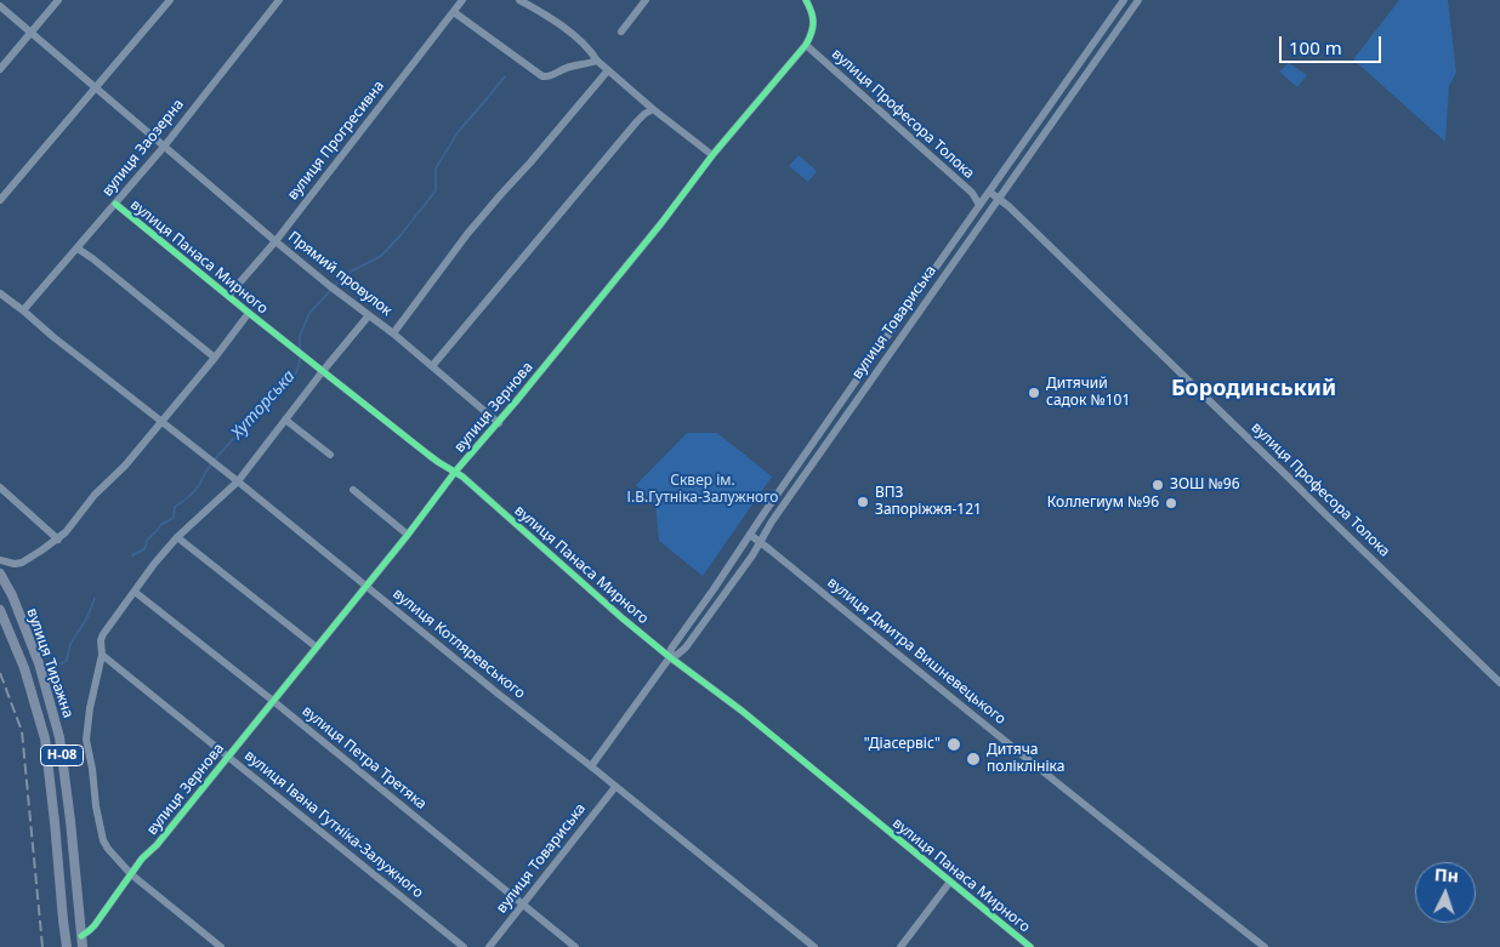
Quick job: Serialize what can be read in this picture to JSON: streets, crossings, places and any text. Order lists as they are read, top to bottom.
{
  "streets": {
    "main road": ["вулиця Тиражна", "Н-08"],
    "street": [
      "вулиця Професора Толока",
      "вулиця Прогресивна",
      "вулиця Заозерна",
      "вулиця Панаса Мирного",
      "Прямий провулок",
      "вулиця Товариська",
      "вулиця Зернова",
      "вулиця Котляревського",
      "вулиця Дмитра Вишневецького",
      "вулиця Петра Третяка",
      "вулиця Івана Гутніка-Залужного"
    ]
  },
  "crossings": [
    ["вулиця Професора Толока", "вулиця Товариська"],
    ["вулиця Професора Толока", "вулиця Зернова"],
    ["вулиця Прогресивна", "вулиця Панаса Мирного"],
    ["вулиця Прогресивна", "Прямий провулок"],
    ["вулиця Заозерна", "вулиця Панаса Мирного"],
    ["вулиця Заозерна", "Прямий провулок"],
    ["вулиця Заозерна", "вулиця Котляревського"],
    ["вулиця Панаса Мирного", "вулиця Товариська"],
    ["вулиця Панаса Мирного", "вулиця Зернова"],
    ["Прямий провулок", "вулиця Зернова"],
    ["вулиця Товариська", "вулиця Котляревського"],
    ["вулиця Товариська", "вулиця Дмитра Вишневецького"],
    ["вулиця Товариська", "вулиця Петра Третяка"],
    ["вулиця Зернова", "вулиця Котляревського"],
    ["вулиця Зернова", "вулиця Тиражна"],
    ["вулиця Зернова", "вулиця Петра Третяка"],
    ["вулиця Зернова", "вулиця Івана Гутніка-Залужного"]
  ],
  "districts": ["Бородинський"],
  "water": ["Хуторська"],
  "parks": ["Сквер ім. І.В.Гутніка-Залужного"],
  "places": [
    "Дитячий садок №101",
    "ЗОШ №96",
    "ВПЗ Запоріжжя-121",
    "Коллегиум №96",
    "\"Діасервіс\"",
    "Дитяча поліклініка"
  ],
  "scale_bar": "100 m",
  "north": "top"
}
